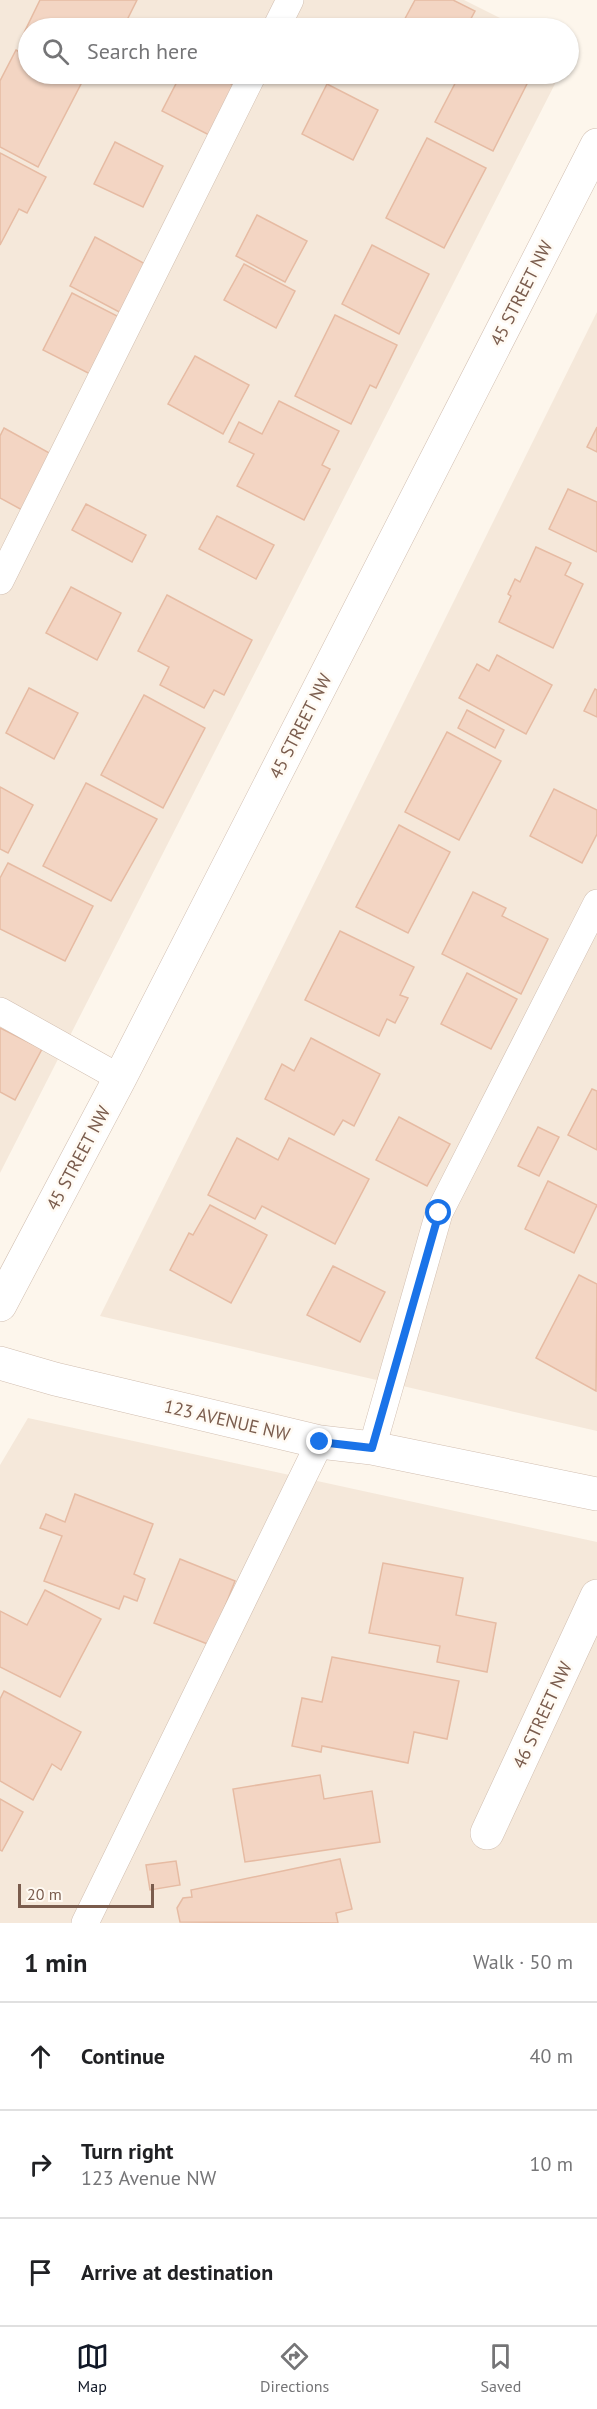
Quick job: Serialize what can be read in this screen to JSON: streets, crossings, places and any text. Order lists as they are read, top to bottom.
{
  "streets": {
    "street": ["45 STREET NW", "123 AVENUE NW", "46 STREET NW"]
  },
  "scale_bar": "20 m",
  "page": {
    "search": "Search here",
    "scale": "20 m",
    "heading": ["1 min", "Walk · 50 m"],
    "list": [
      ["Continue", "40 m"],
      ["Turn right", "123 Avenue NW", "10 m"],
      "Arrive at destination"
    ],
    "nav": ["Map", "Directions", "Saved"]
  }
}
